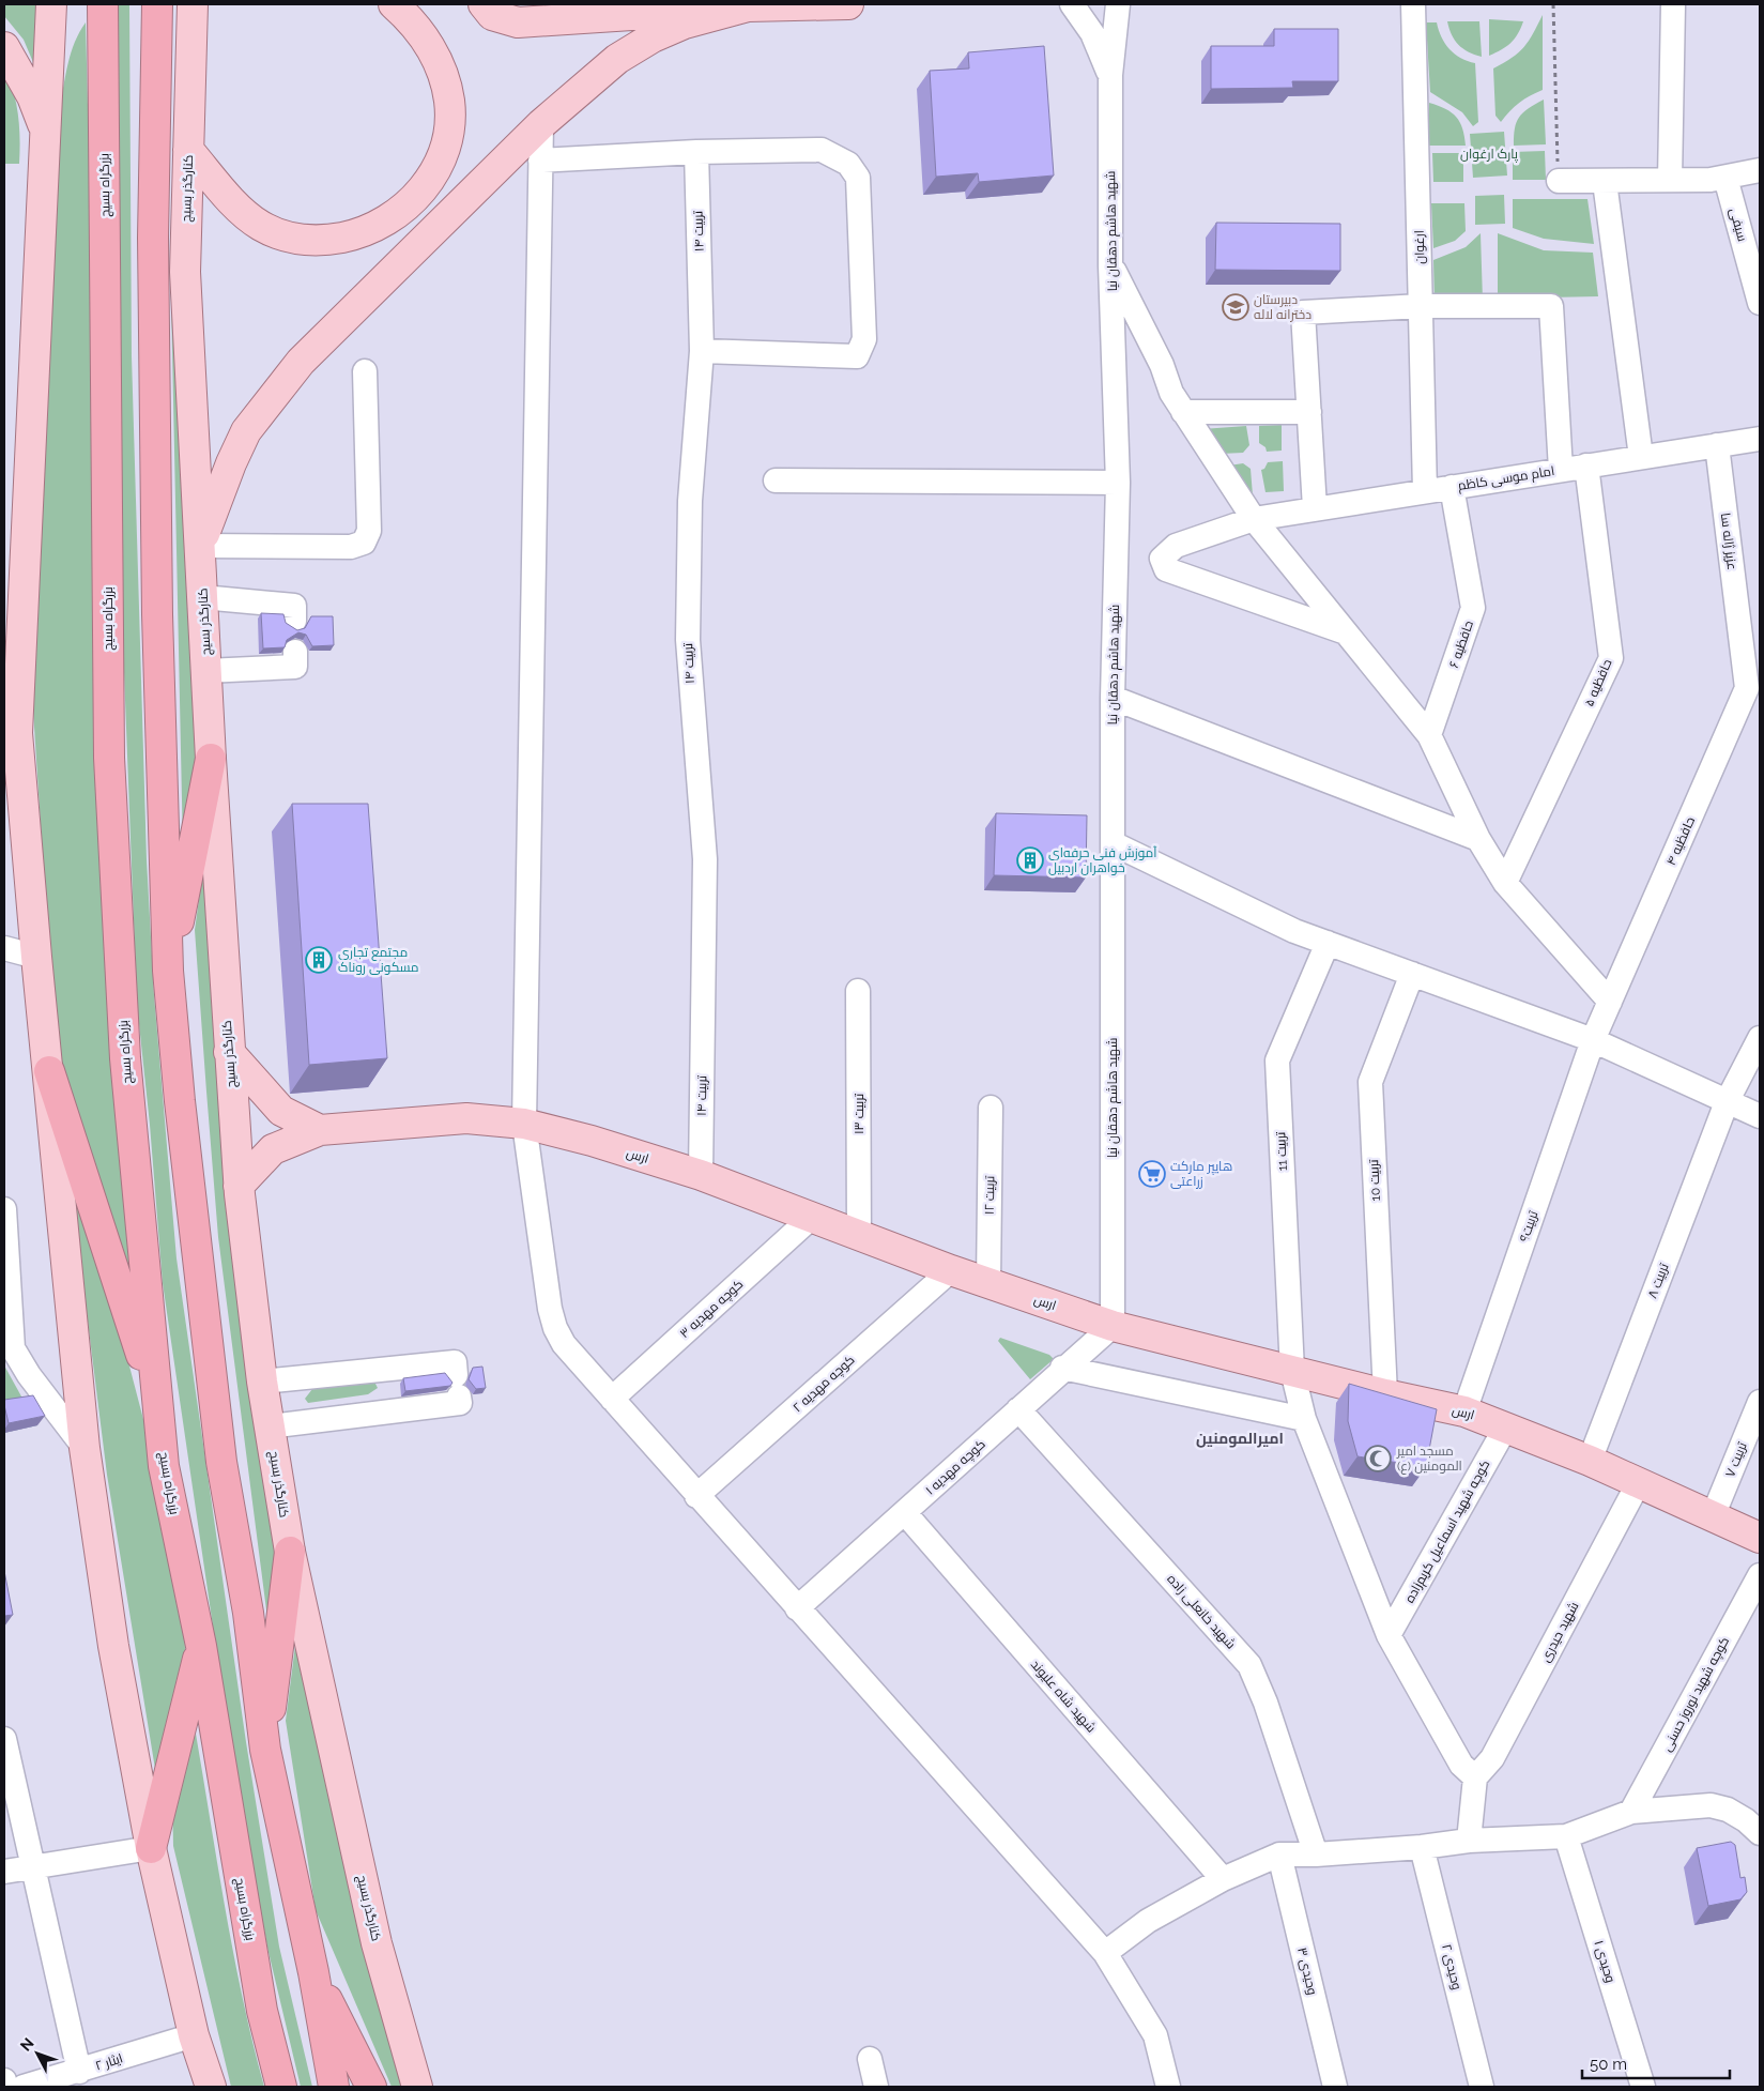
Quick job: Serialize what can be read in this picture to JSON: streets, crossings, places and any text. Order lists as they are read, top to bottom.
{
  "streets": {
    "highway": ["بزرگراه بسیج"],
    "main road": ["کنارگذر بسیج", "ارس"],
    "street": [
      "سیفی",
      "تربیت ۱۴",
      "شهید هاشم دهقان نیا",
      "ارغوان",
      "امام موسی کاظم",
      "عزیز ژاله سا",
      "حافظیه ۶",
      "حافظیه ۵",
      "حافظیه ۴",
      "تربیت ۱۳",
      "تربیت 11",
      "تربیت 10",
      "تربیت ۱۲",
      "تربیت۹",
      "تربیت ۸",
      "کوچه مهدیه ۳",
      "کوچه مهدیه ۲",
      "تربیت ۷",
      "کوچه مهدیه ۱",
      "کوچه شهید اسماعیل کریم‌زاده",
      "شهید خانعلی زاده",
      "شهید حیدری",
      "کوچه شهید نوروز حسنی",
      "شهید شاه علیوند",
      "وحیدی ۱",
      "وحیدی ۲",
      "وحیدی ۳",
      "ایثار ۲"
    ]
  },
  "crossings": [
    ["تربیت ۱۴", "ارس"],
    ["شهید هاشم دهقان نیا", "ارس"],
    ["شهید هاشم دهقان نیا", "کوچه مهدیه ۱"],
    ["ارغوان", "امام موسی کاظم"],
    ["امام موسی کاظم", "عزیز ژاله سا"],
    ["امام موسی کاظم", "حافظیه ۶"],
    ["امام موسی کاظم", "حافظیه ۵"],
    ["عزیز ژاله سا", "حافظیه ۴"],
    ["حافظیه ۴", "تربیت۹"],
    ["تربیت ۱۳", "ارس"],
    ["تربیت 11", "ارس"],
    ["تربیت 11", "کوچه شهید اسماعیل کریم‌زاده"],
    ["تربیت 11", "شهید حیدری"],
    ["ارس", "تربیت 10"],
    ["ارس", "تربیت ۱۲"],
    ["ارس", "تربیت۹"],
    ["ارس", "تربیت ۸"],
    ["ارس", "کوچه مهدیه ۳"],
    ["ارس", "کوچه مهدیه ۲"],
    ["ارس", "تربیت ۷"],
    ["ارس", "کوچه مهدیه ۱"],
    ["ارس", "کوچه شهید اسماعیل کریم‌زاده"],
    ["ارس", "شهید حیدری"],
    ["کوچه مهدیه ۱", "شهید خانعلی زاده"],
    ["کوچه مهدیه ۱", "شهید شاه علیوند"]
  ],
  "districts": ["امیرالمومنین"],
  "parks": ["پارک ارغوان"],
  "places": {
    "school or university": ["دبیرستان دخترانه لاله"],
    "building": ["آموزش فنی حرفه‌ای خواهران اردبیل", "مجتمع تجاری مسکونی روناک"],
    "supermarket": ["هایپر مارکت زراعتی"],
    "mosque": ["مسجد امیر المومنین (ع)"]
  },
  "scale_bar": "50 m",
  "north": "top left"
}
